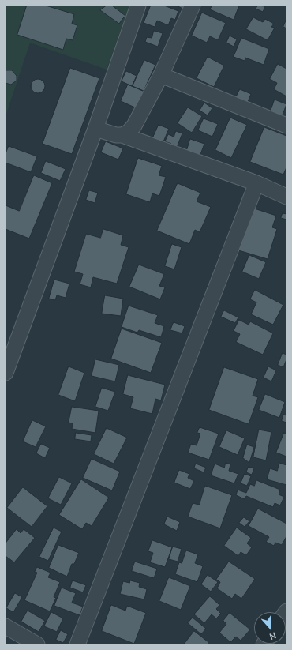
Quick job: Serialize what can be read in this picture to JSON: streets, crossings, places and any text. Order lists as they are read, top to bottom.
{
  "north": "bottom"
}
